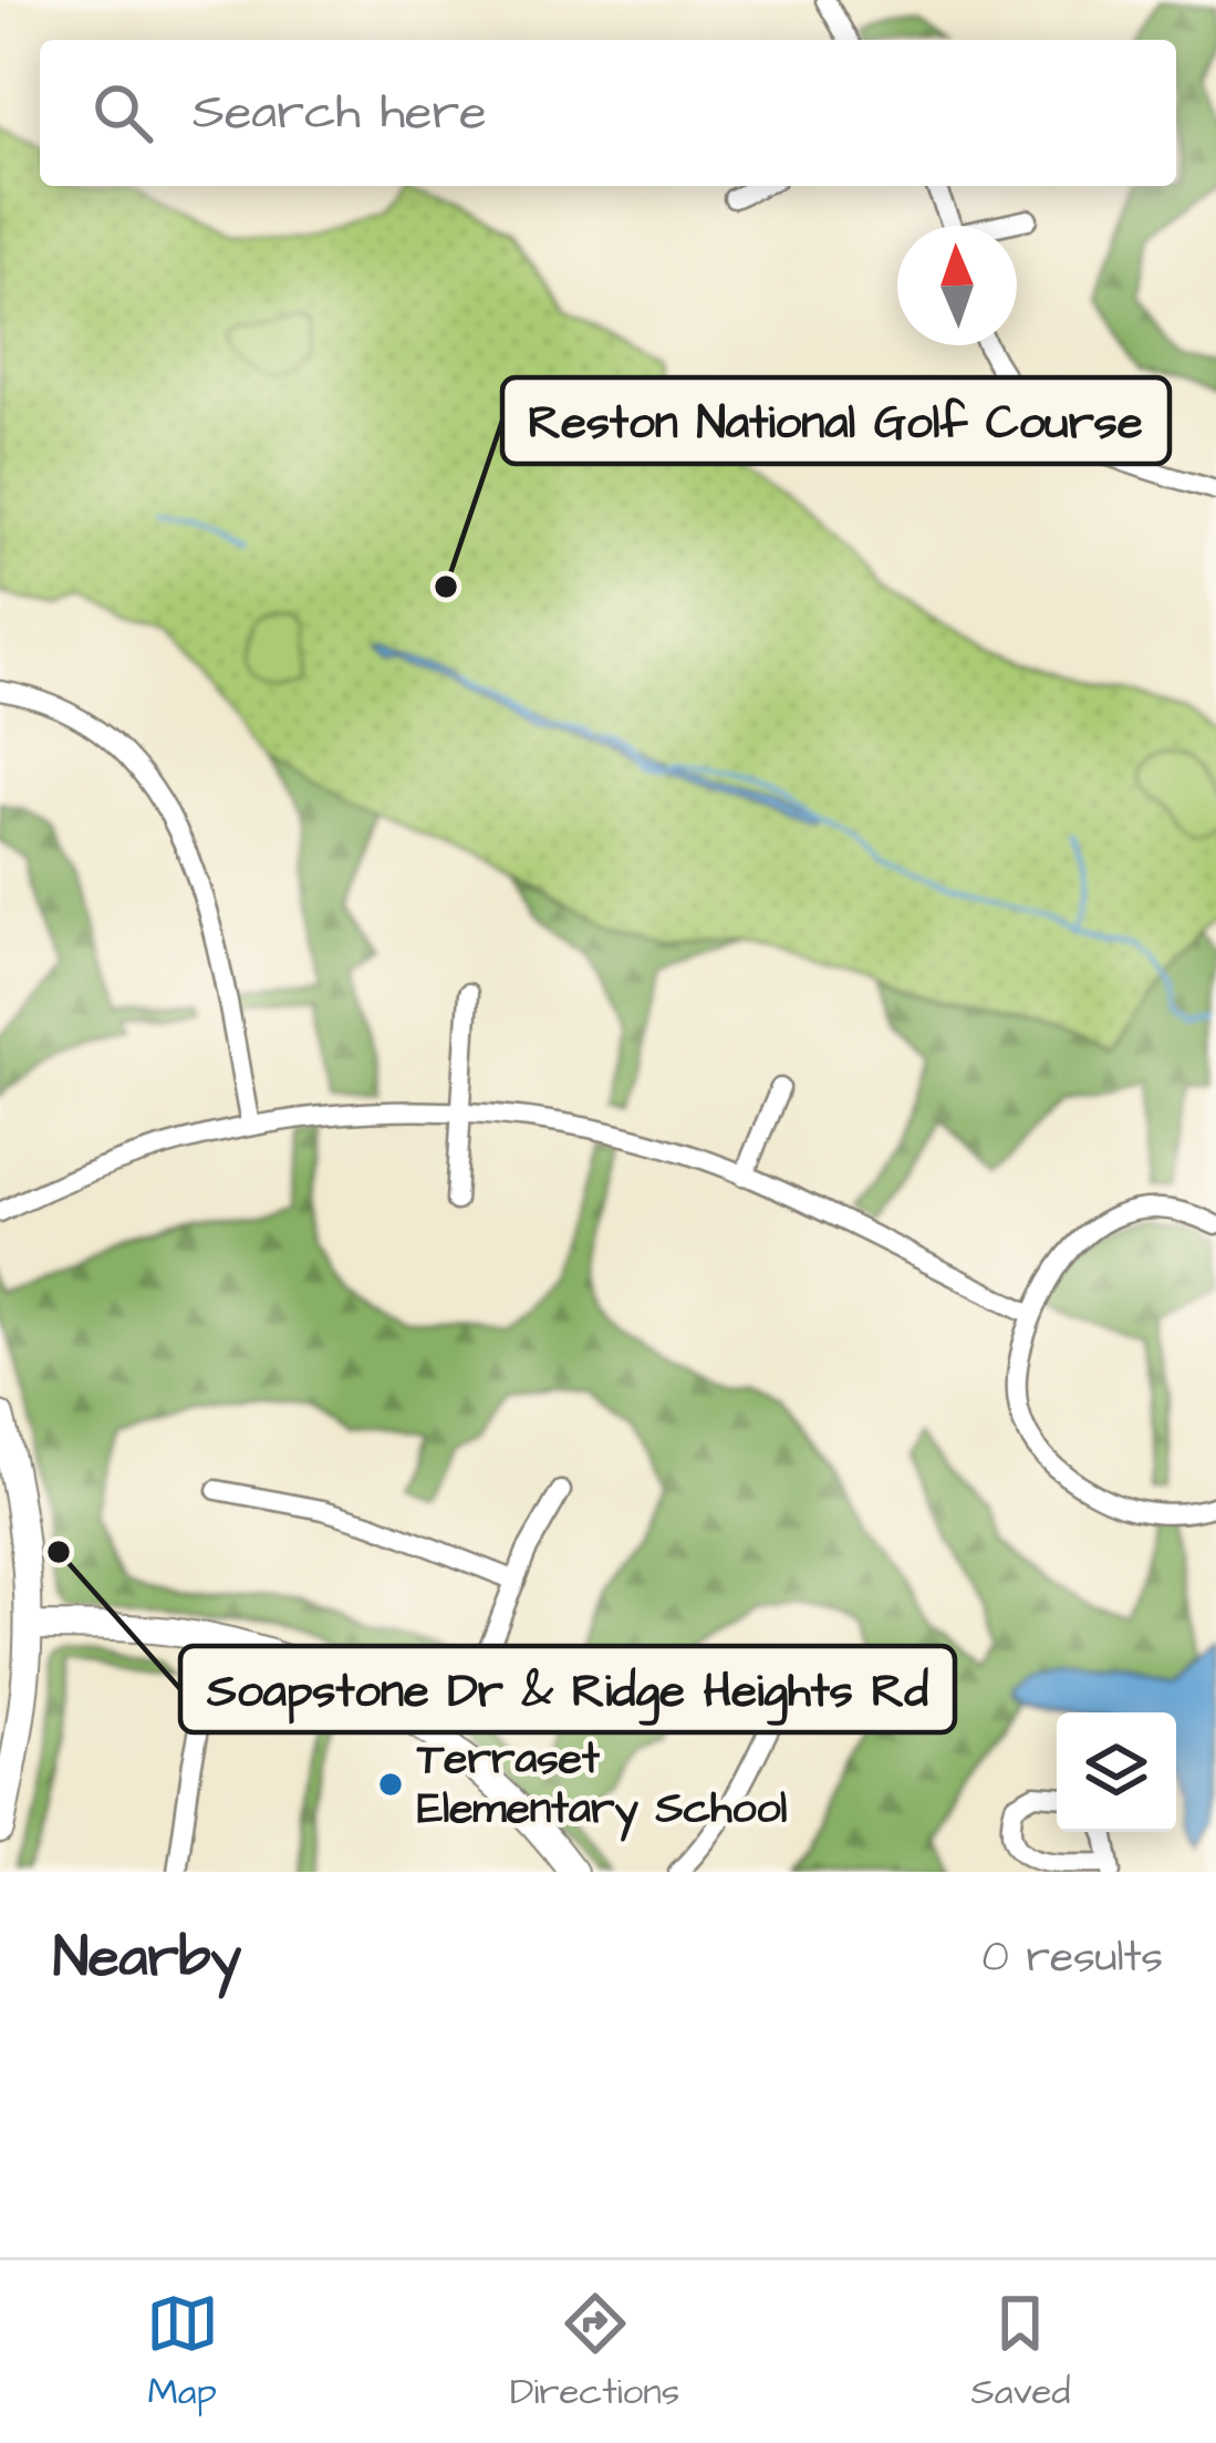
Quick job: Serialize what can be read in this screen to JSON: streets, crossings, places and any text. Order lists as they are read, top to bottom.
{
  "places": ["Reston National Golf Course", "Soapstone Dr & Ridge Heights Rd", "Terraset Elementary School"],
  "north": "top",
  "page": {
    "search": "Search here",
    "heading": ["Nearby", "0 results"],
    "nav": ["Map", "Directions", "Saved"]
  }
}
